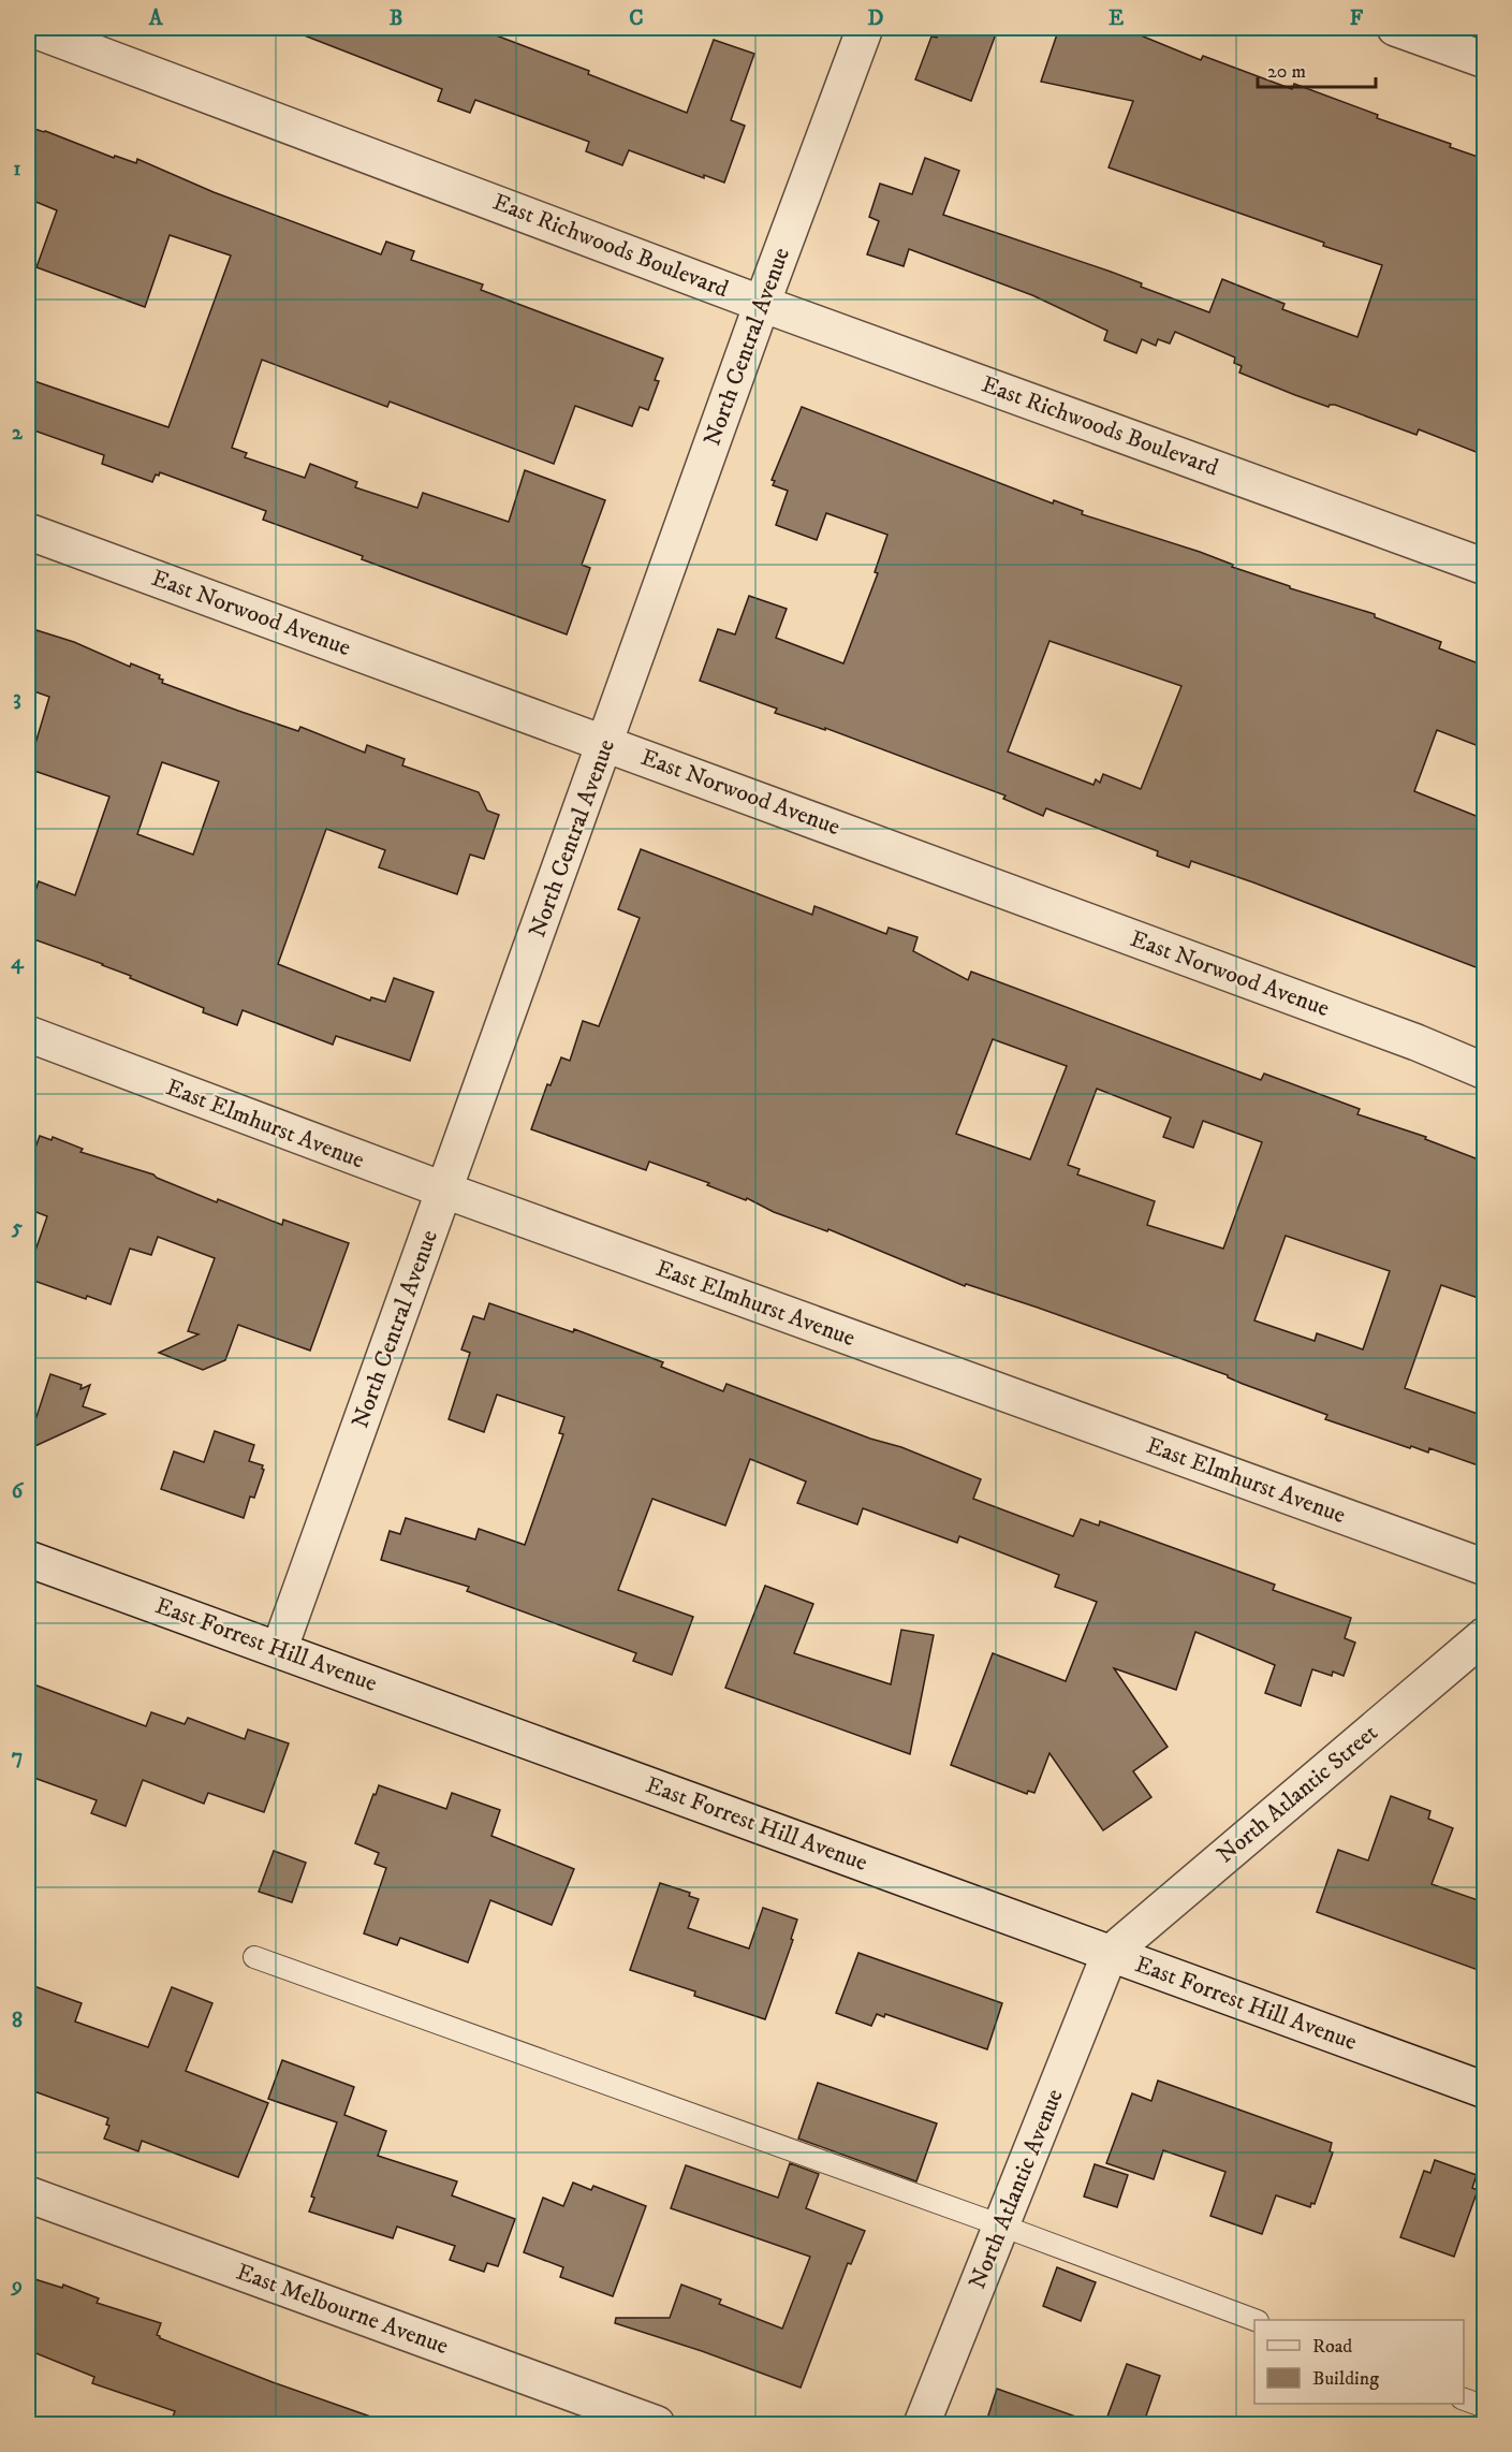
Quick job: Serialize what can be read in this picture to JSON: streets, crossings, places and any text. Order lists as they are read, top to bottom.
{
  "streets": {
    "street": [
      "East Richwoods Boulevard",
      "North Central Avenue",
      "East Norwood Avenue",
      "East Elmhurst Avenue",
      "East Forrest Hill Avenue",
      "North Atlantic Street",
      "North Atlantic Avenue",
      "East Melbourne Avenue"
    ]
  },
  "crossings": [
    ["East Richwoods Boulevard", "North Central Avenue"],
    ["North Central Avenue", "East Norwood Avenue"],
    ["North Central Avenue", "East Elmhurst Avenue"],
    ["North Central Avenue", "East Forrest Hill Avenue"],
    ["East Forrest Hill Avenue", "North Atlantic Street"],
    ["East Forrest Hill Avenue", "North Atlantic Avenue"],
    ["North Atlantic Street", "North Atlantic Avenue"]
  ],
  "legend": ["Road", "Building"],
  "scale_bar": "20 m",
  "grid": {
    "columns": [
      "A",
      "B",
      "C",
      "D",
      "E",
      "F"
    ],
    "rows": [
      "1",
      "2",
      "3",
      "4",
      "5",
      "6",
      "7",
      "8",
      "9"
    ]
  }
}
